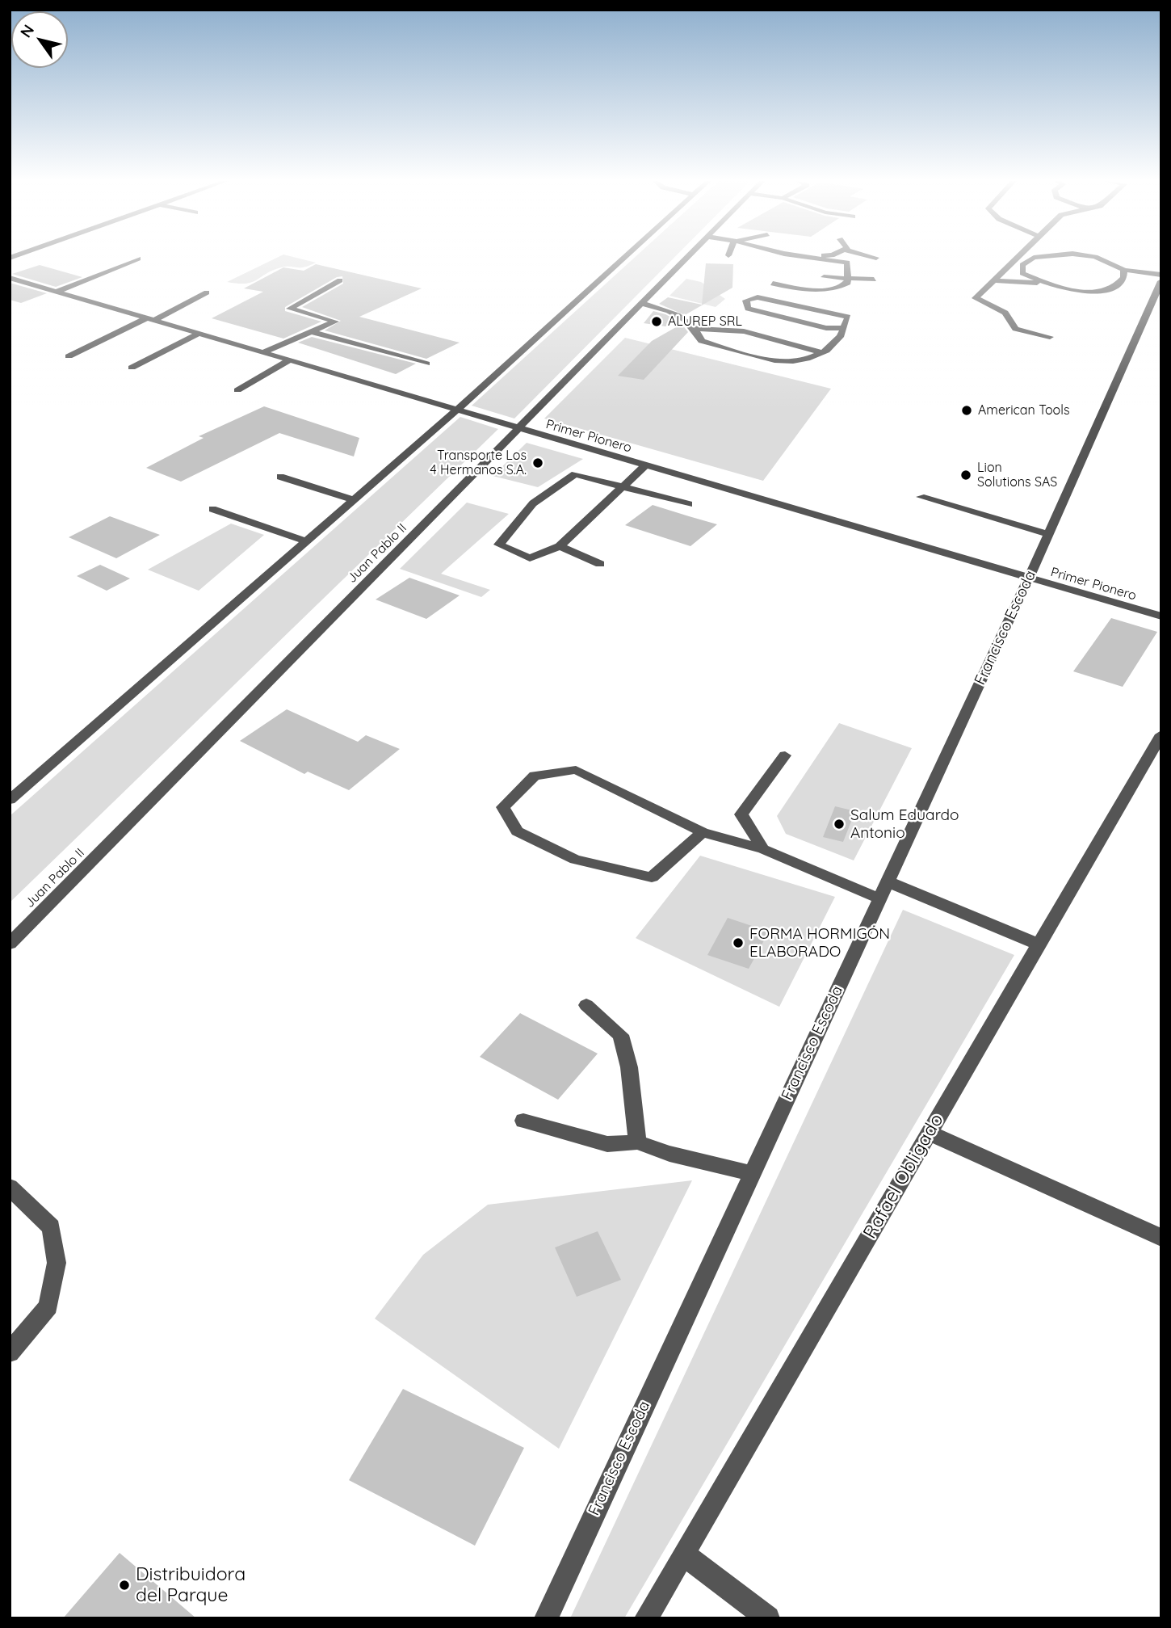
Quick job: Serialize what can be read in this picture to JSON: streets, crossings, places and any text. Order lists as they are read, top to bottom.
{
  "streets": {
    "street": [
      "Primer Pionero",
      "Juan Pablo II",
      "Francisco Escoda",
      "Rafael Obligado"
    ]
  },
  "crossings": [
    ["Primer Pionero", "Juan Pablo II"],
    ["Primer Pionero", "Francisco Escoda"]
  ],
  "places": [
    "ALUREP SRL",
    "American Tools",
    "Transporte Los 4 Hermanos S.A.",
    "Lion Solutions SAS",
    "Salum Eduardo Antonio",
    "FORMA HORMIGÓN ELABORADO",
    "Distribuidora del Parque"
  ],
  "north": "top left"
}
